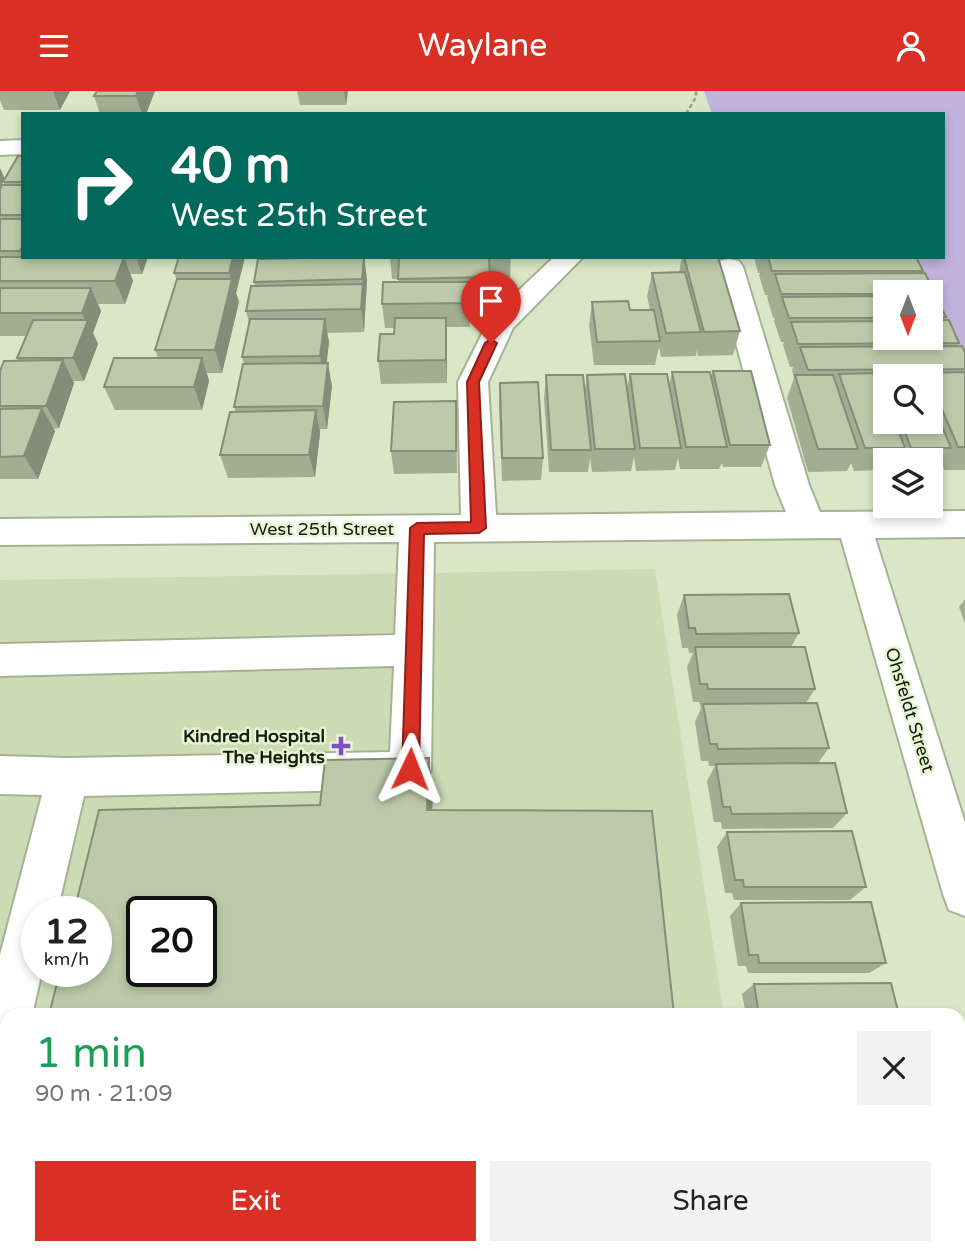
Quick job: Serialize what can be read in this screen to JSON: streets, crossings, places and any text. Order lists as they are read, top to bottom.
{
  "streets": {
    "street": ["West 25th Street", "Ohsfeldt Street"]
  },
  "crossings": [
    ["West 25th Street", "Ohsfeldt Street"]
  ],
  "places": {
    "health": ["Kindred Hospital The Heights"]
  },
  "north": "bottom",
  "page": {
    "header": "Waylane",
    "turn": ["40 m", "West 25th Street"],
    "speed": "12 km/h",
    "limit": "20",
    "heading": ["1 min", "90 m · 21:09"],
    "buttons": ["Exit", "Share"]
  }
}
